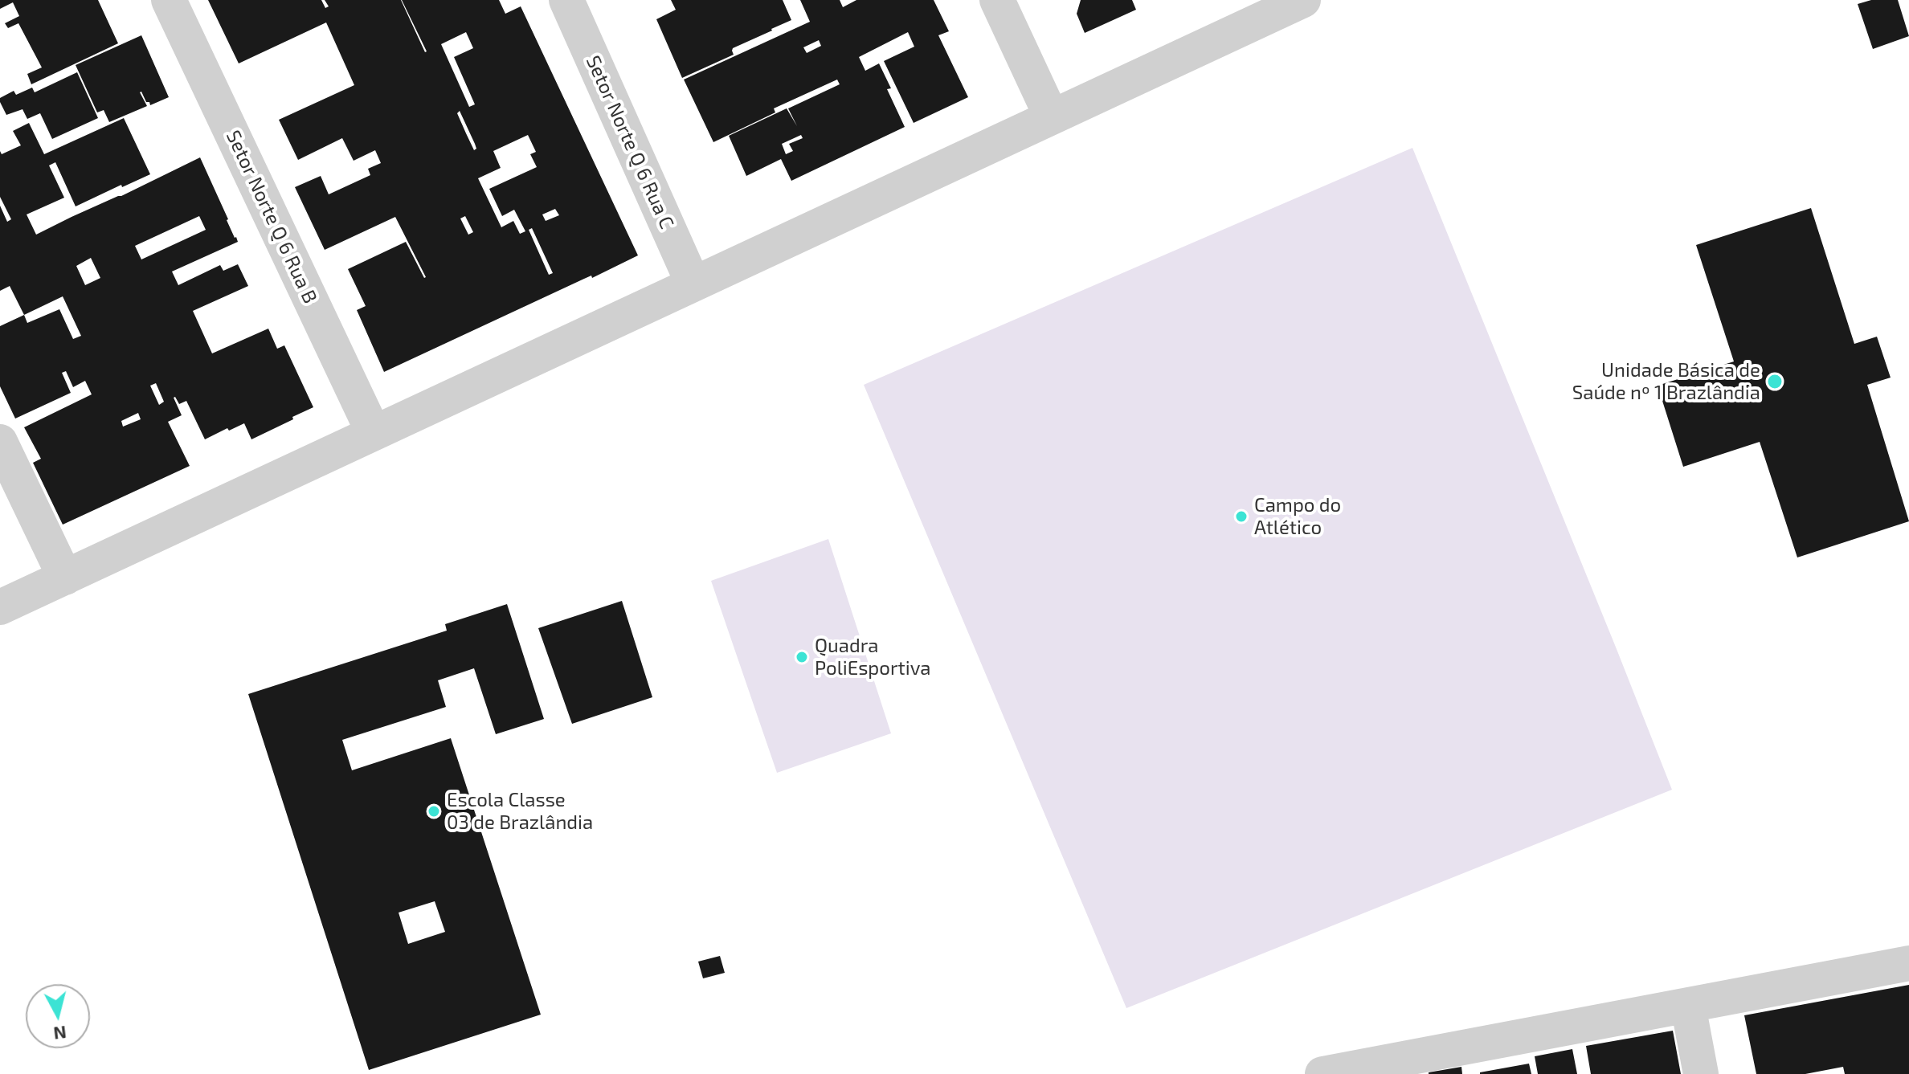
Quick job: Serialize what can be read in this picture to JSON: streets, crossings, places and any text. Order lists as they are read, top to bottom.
{
  "streets": {
    "street": ["Setor Norte Q 6 Rua C", "Setor Norte Q 6 Rua B"]
  },
  "places": [
    "Unidade Básica de Saúde nº 1 Brazlândia",
    "Campo do Atlético",
    "Quadra PoliEsportiva",
    "Escola Classe 03 de Brazlândia"
  ],
  "north": "bottom"
}
